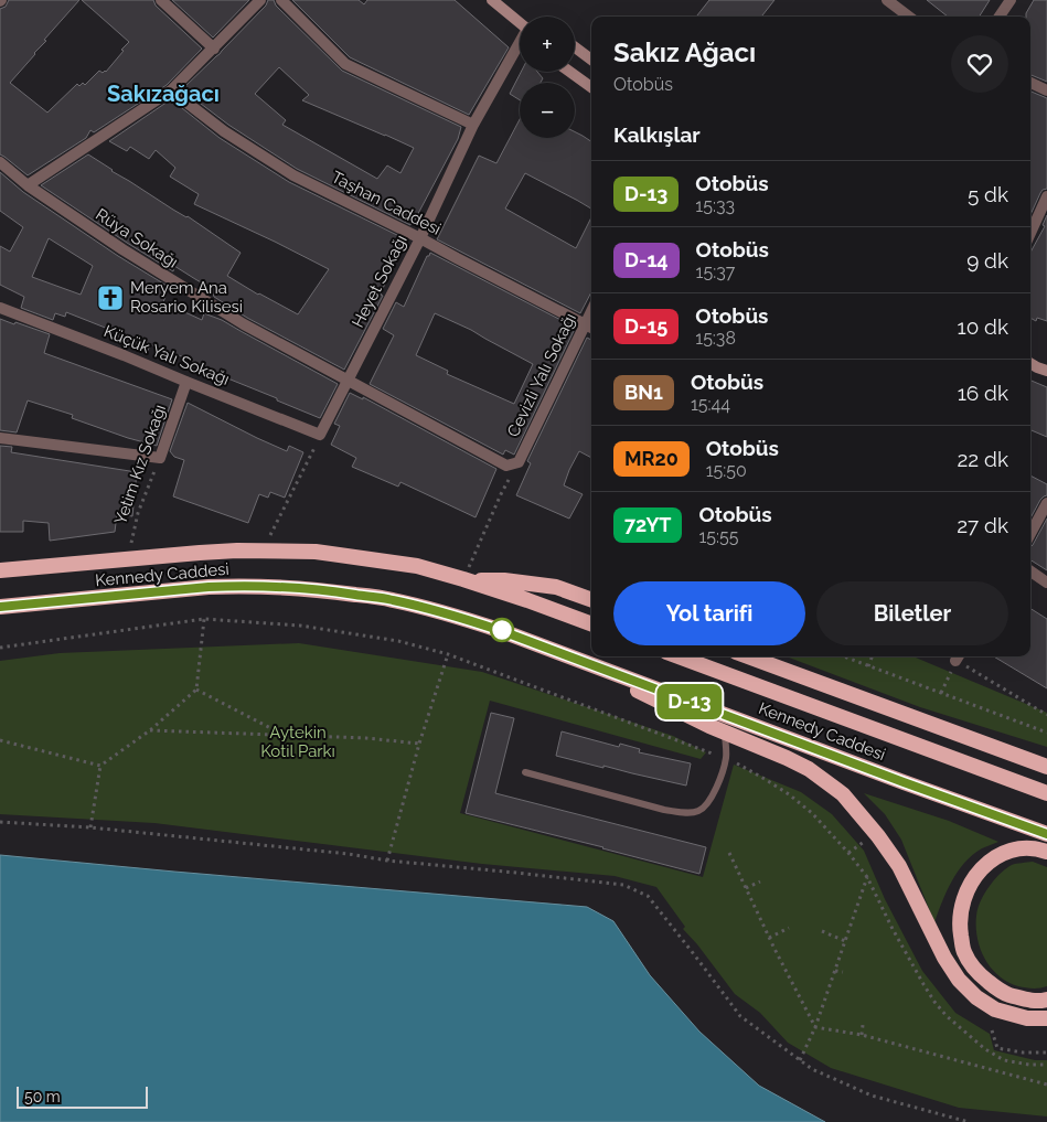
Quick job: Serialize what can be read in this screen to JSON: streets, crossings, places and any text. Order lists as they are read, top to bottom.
{
  "streets": {
    "highway": ["Kennedy Caddesi"],
    "street": [
      "Taşhan Caddesi",
      "Rüya Sokağı",
      "Heyet Sokağı",
      "Küçük Yalı Sokağı",
      "Cevizli Yalı Sokağı",
      "Yetim Kız Sokağı"
    ]
  },
  "crossings": [
    ["Taşhan Caddesi", "Heyet Sokağı"],
    ["Taşhan Caddesi", "Cevizli Yalı Sokağı"],
    ["Rüya Sokağı", "Heyet Sokağı"],
    ["Rüya Sokağı", "Cevizli Yalı Sokağı"],
    ["Heyet Sokağı", "Küçük Yalı Sokağı"],
    ["Küçük Yalı Sokağı", "Yetim Kız Sokağı"],
    ["Yetim Kız Sokağı", "Kennedy Caddesi"]
  ],
  "districts": ["Sakızağacı"],
  "parks": ["Aytekin Kotil Parkı"],
  "places": {
    "church": ["Meryem Ana Rosario Kilisesi"]
  },
  "lines": ["bus line D-13"],
  "scale_bar": "50 m",
  "page": {
    "on_map": "D-13",
    "map_buttons": ["+", "−"],
    "heading": [
      ["Sakız Ağacı", "Otobüs"],
      "Kalkışlar"
    ],
    "list": [
      {
        "mark": "D-13",
        "name": "Otobüs",
        "note": "15:33",
        "value": "5 dk"
      },
      {
        "mark": "D-14",
        "name": "Otobüs",
        "note": "15:37",
        "value": "9 dk"
      },
      {
        "mark": "D-15",
        "name": "Otobüs",
        "note": "15:38",
        "value": "10 dk"
      },
      {
        "mark": "BN1",
        "name": "Otobüs",
        "note": "15:44",
        "value": "16 dk"
      },
      {
        "mark": "MR20",
        "name": "Otobüs",
        "note": "15:50",
        "value": "22 dk"
      },
      {
        "mark": "72YT",
        "name": "Otobüs",
        "note": "15:55",
        "value": "27 dk"
      }
    ],
    "buttons": ["Yol tarifi", "Biletler"],
    "scale": "50 m"
  }
}
